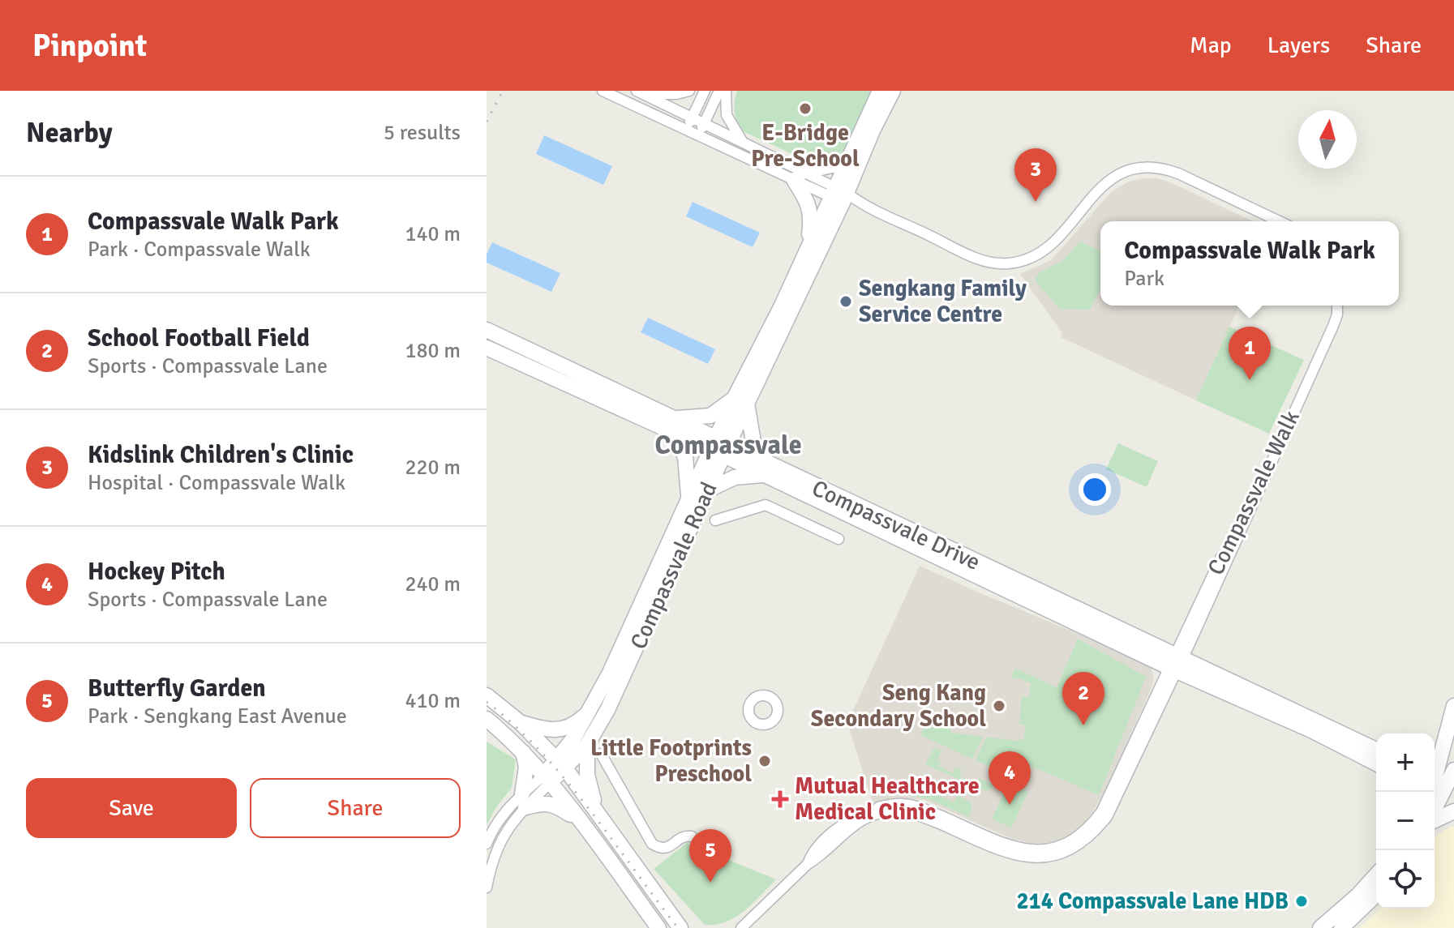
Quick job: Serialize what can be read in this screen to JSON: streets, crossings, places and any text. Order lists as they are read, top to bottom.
{
  "streets": {
    "street": ["Compassvale Walk", "Compassvale Drive", "Compassvale Road"]
  },
  "crossings": [
    ["Compassvale Walk", "Compassvale Drive"],
    ["Compassvale Drive", "Compassvale Road"]
  ],
  "districts": ["Compassvale"],
  "places": {
    "other": [
      "E-Bridge Pre-School",
      "Sengkang Family Service Centre",
      "Seng Kang Secondary School",
      "Little Footprints Preschool",
      "214 Compassvale Lane HDB"
    ],
    "health": ["Mutual Healthcare Medical Clinic"]
  },
  "north": "top",
  "page": {
    "header": "Pinpoint",
    "nav": ["Map", "Layers", "Share"],
    "heading": ["Nearby", "5 results"],
    "pins": [
      "3",
      "1",
      "2",
      "4",
      "5"
    ],
    "list": [
      {
        "mark": "1",
        "name": "Compassvale Walk Park",
        "note": "Park · Compassvale Walk",
        "value": "140 m"
      },
      {
        "mark": "2",
        "name": "School Football Field",
        "note": "Sports · Compassvale Lane",
        "value": "180 m"
      },
      {
        "mark": "3",
        "name": "Kidslink Children's Clinic",
        "note": "Hospital · Compassvale Walk",
        "value": "220 m"
      },
      {
        "mark": "4",
        "name": "Hockey Pitch",
        "note": "Sports · Compassvale Lane",
        "value": "240 m"
      },
      {
        "mark": "5",
        "name": "Butterfly Garden",
        "note": "Park · Sengkang East Avenue",
        "value": "410 m"
      }
    ],
    "popup": ["Compassvale Walk Park", "Park"],
    "map_buttons": ["+", "−"],
    "buttons": ["Save", "Share"]
  }
}
